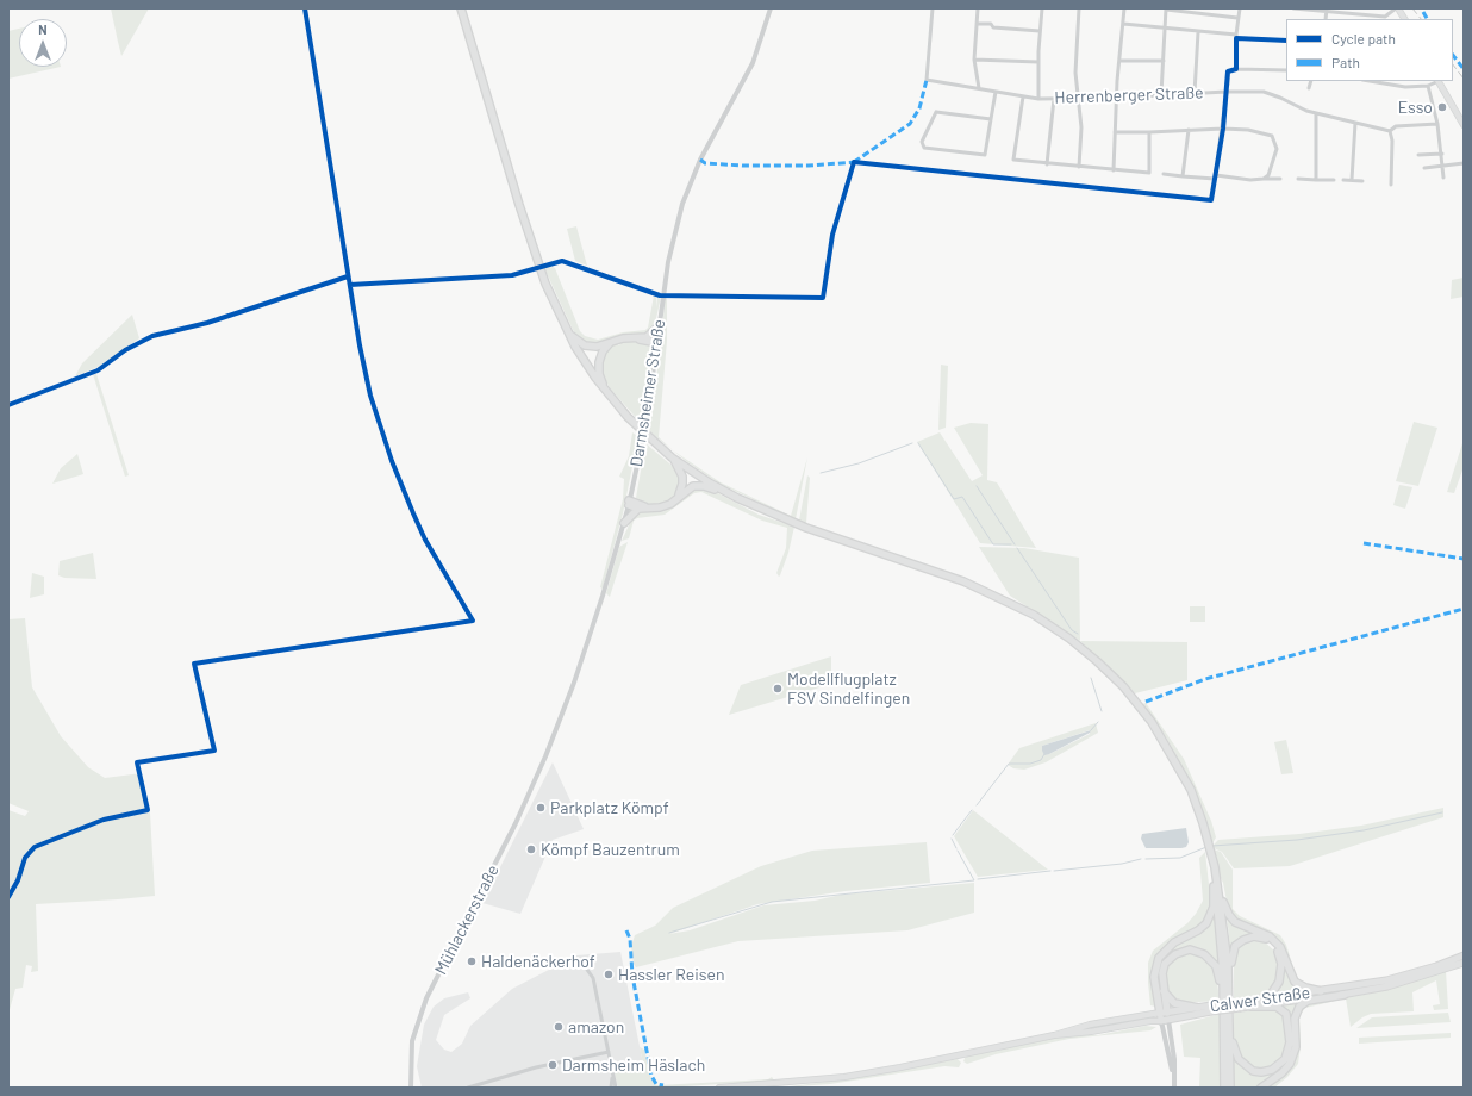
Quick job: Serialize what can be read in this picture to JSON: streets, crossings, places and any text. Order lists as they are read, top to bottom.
{
  "streets": {
    "main road": ["Calwer Straße"],
    "street": ["Herrenberger Straße", "Darmsheimer Straße", "Mühlackerstraße"]
  },
  "crossings": [
    ["Darmsheimer Straße", "Mühlackerstraße"]
  ],
  "places": [
    "Esso",
    "Modellflugplatz FSV Sindelfingen",
    "Parkplatz Kömpf",
    "Kömpf Bauzentrum",
    "Haldenäckerhof",
    "Hassler Reisen",
    "amazon",
    "Darmsheim Häslach"
  ],
  "legend": ["Cycle path", "Path"],
  "north": "top"
}
